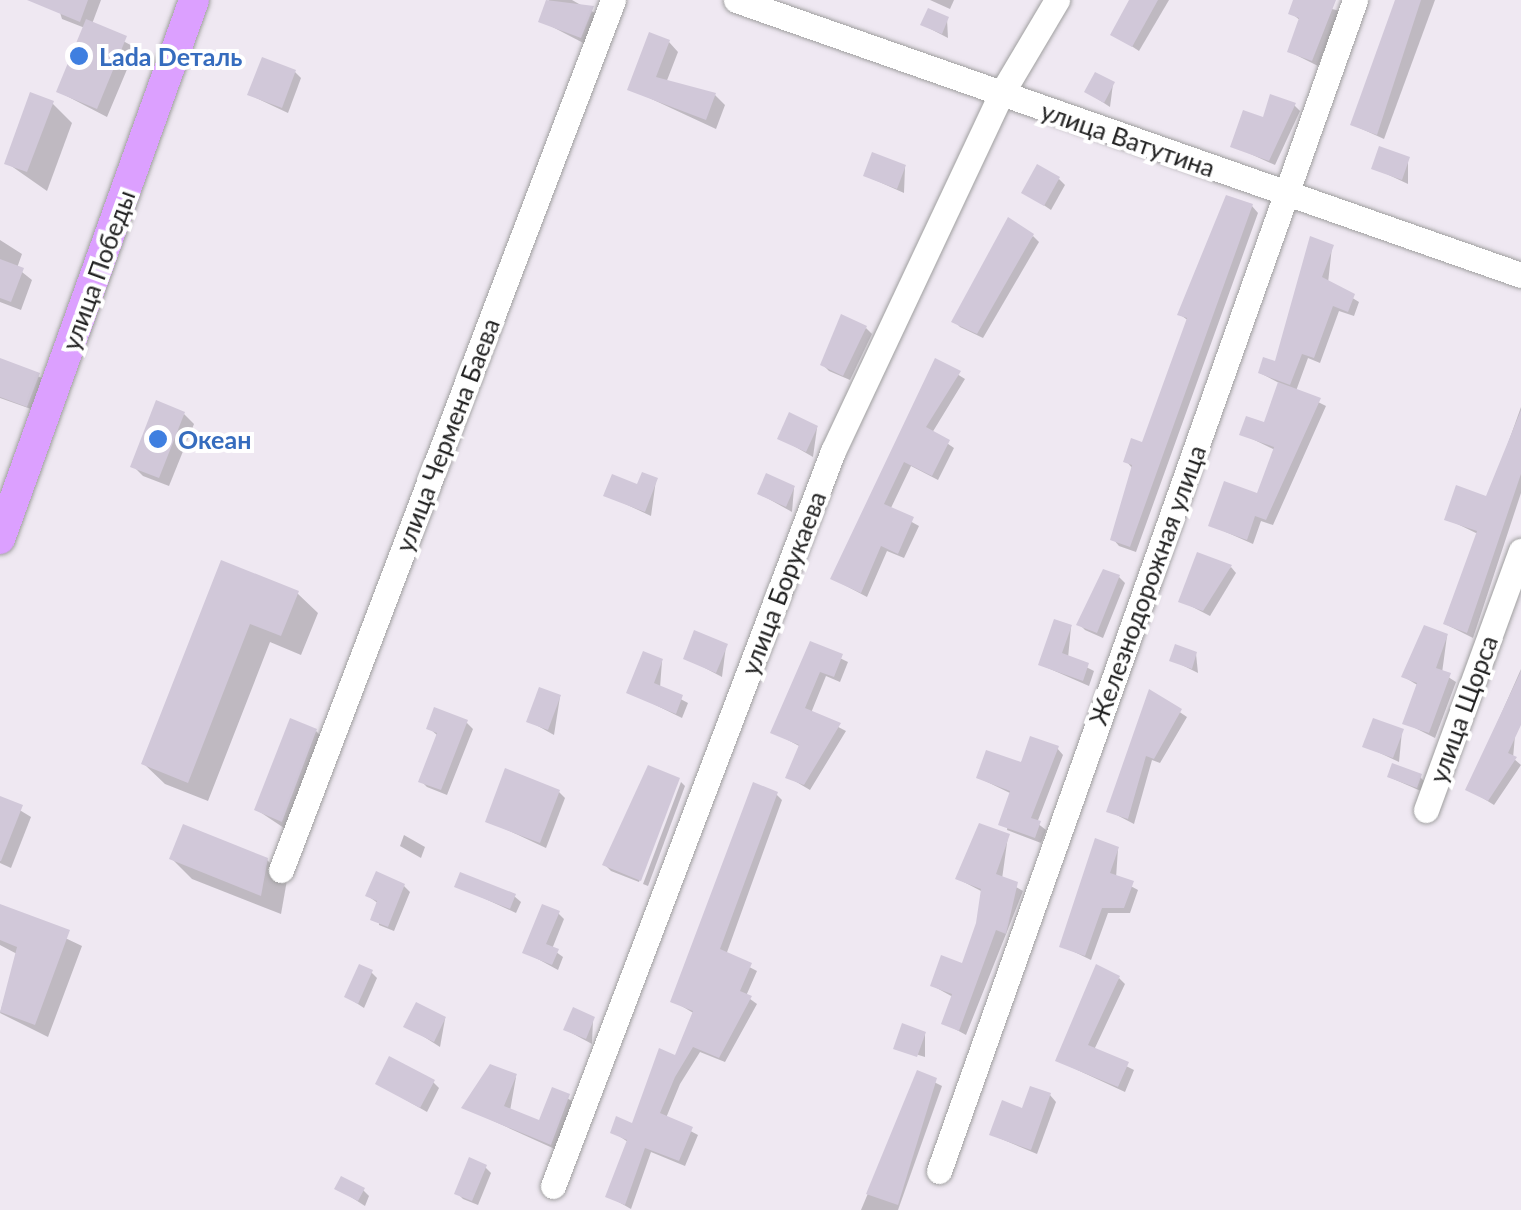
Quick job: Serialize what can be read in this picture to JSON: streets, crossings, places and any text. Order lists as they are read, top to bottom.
{
  "streets": {
    "main road": ["улица Победы"],
    "street": [
      "улица Ватутина",
      "улица Чермена Баева",
      "улица Борукаева",
      "Железнодорожная улица",
      "улица Щорса"
    ]
  },
  "crossings": [
    ["улица Ватутина", "улица Борукаева"],
    ["улица Ватутина", "Железнодорожная улица"]
  ],
  "places": ["Lada Dеталь", "Океан"]
}
